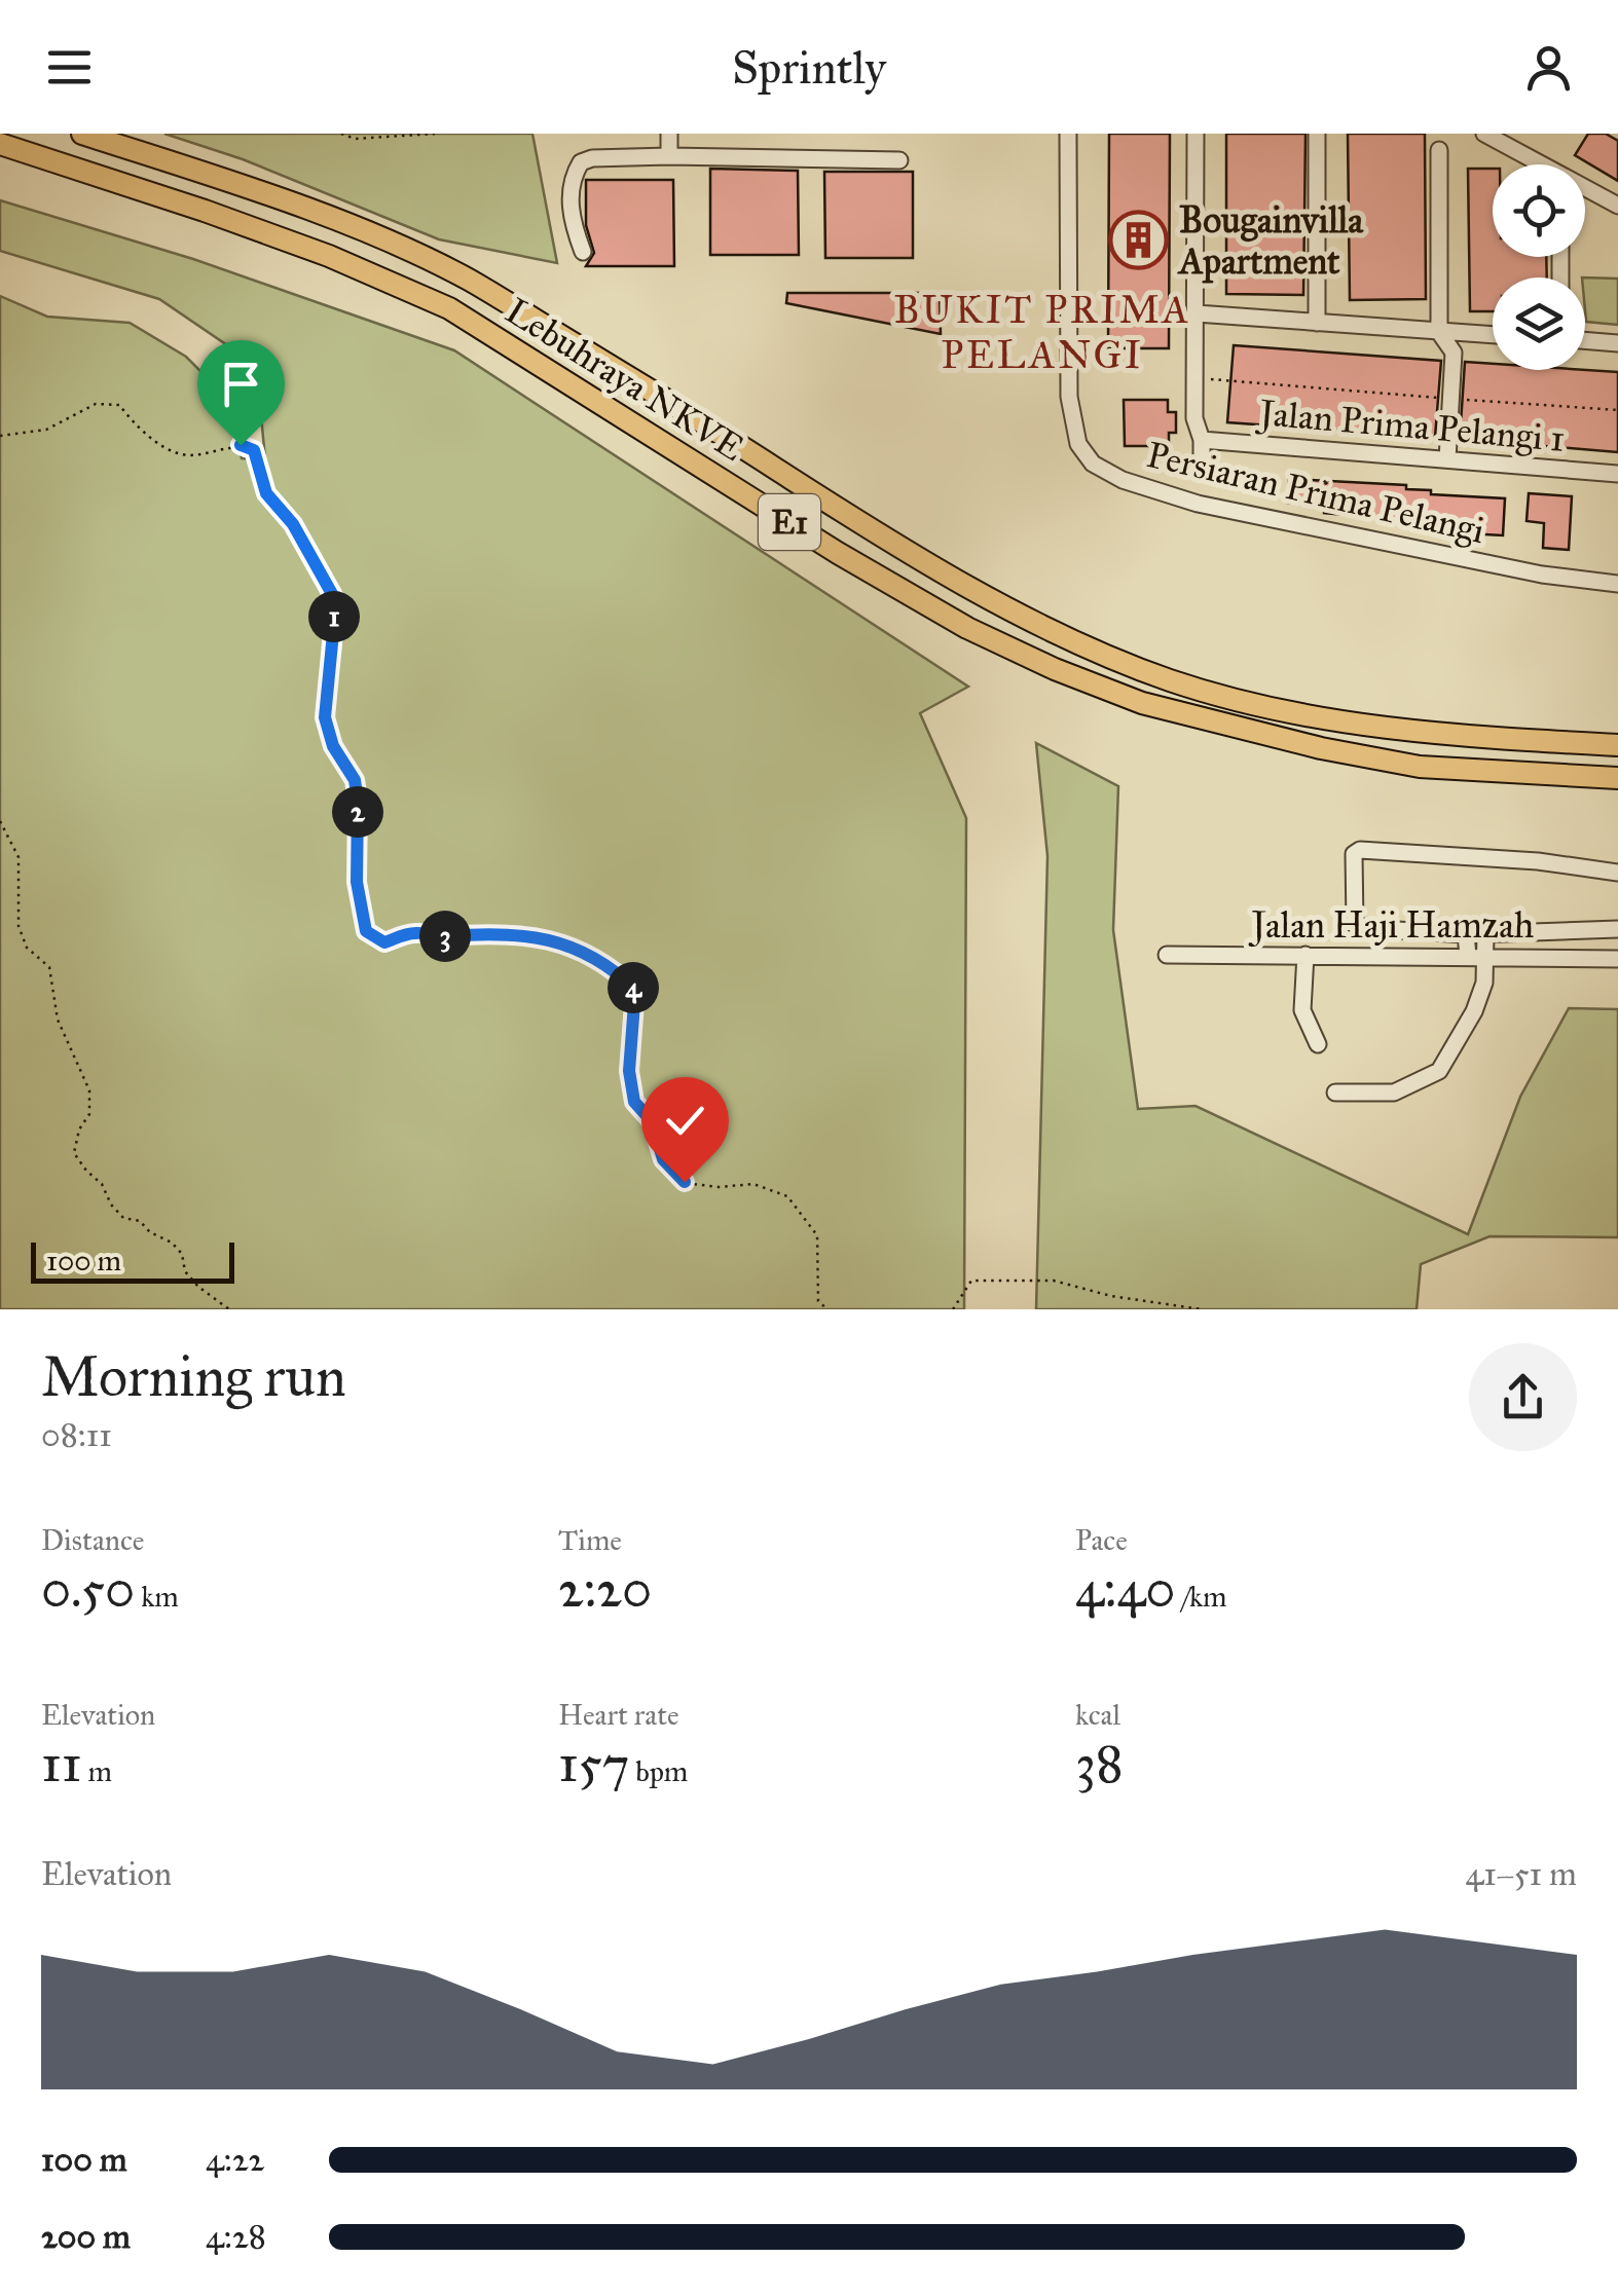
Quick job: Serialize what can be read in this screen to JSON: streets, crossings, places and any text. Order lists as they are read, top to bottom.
{
  "streets": {
    "highway": ["Lebuhraya NKVE", "E1"],
    "street": ["Jalan Prima Pelangi 1", "Persiaran Prima Pelangi", "Jalan Haji Hamzah"]
  },
  "districts": ["BUKIT PRIMA PELANGI"],
  "places": {
    "building": ["Bougainvilla Apartment"]
  },
  "scale_bar": "100 m",
  "page": {
    "header": "Sprintly",
    "pins": [
      "1",
      "2",
      "3",
      "4"
    ],
    "scale": "100 m",
    "heading": ["Morning run", "08:11"],
    "stats": [
      ["Distance", "0.50 km"],
      ["Time", "2:20"],
      ["Pace", "4:40 /km"],
      ["Elevation", "11 m"],
      ["Heart rate", "157 bpm"],
      ["kcal", "38"]
    ],
    "chart": ["Elevation", "41–51 m"],
    "list": [
      {
        "name": "100 m",
        "note": "4:22"
      },
      {
        "name": "200 m",
        "note": "4:28"
      }
    ]
  }
}
